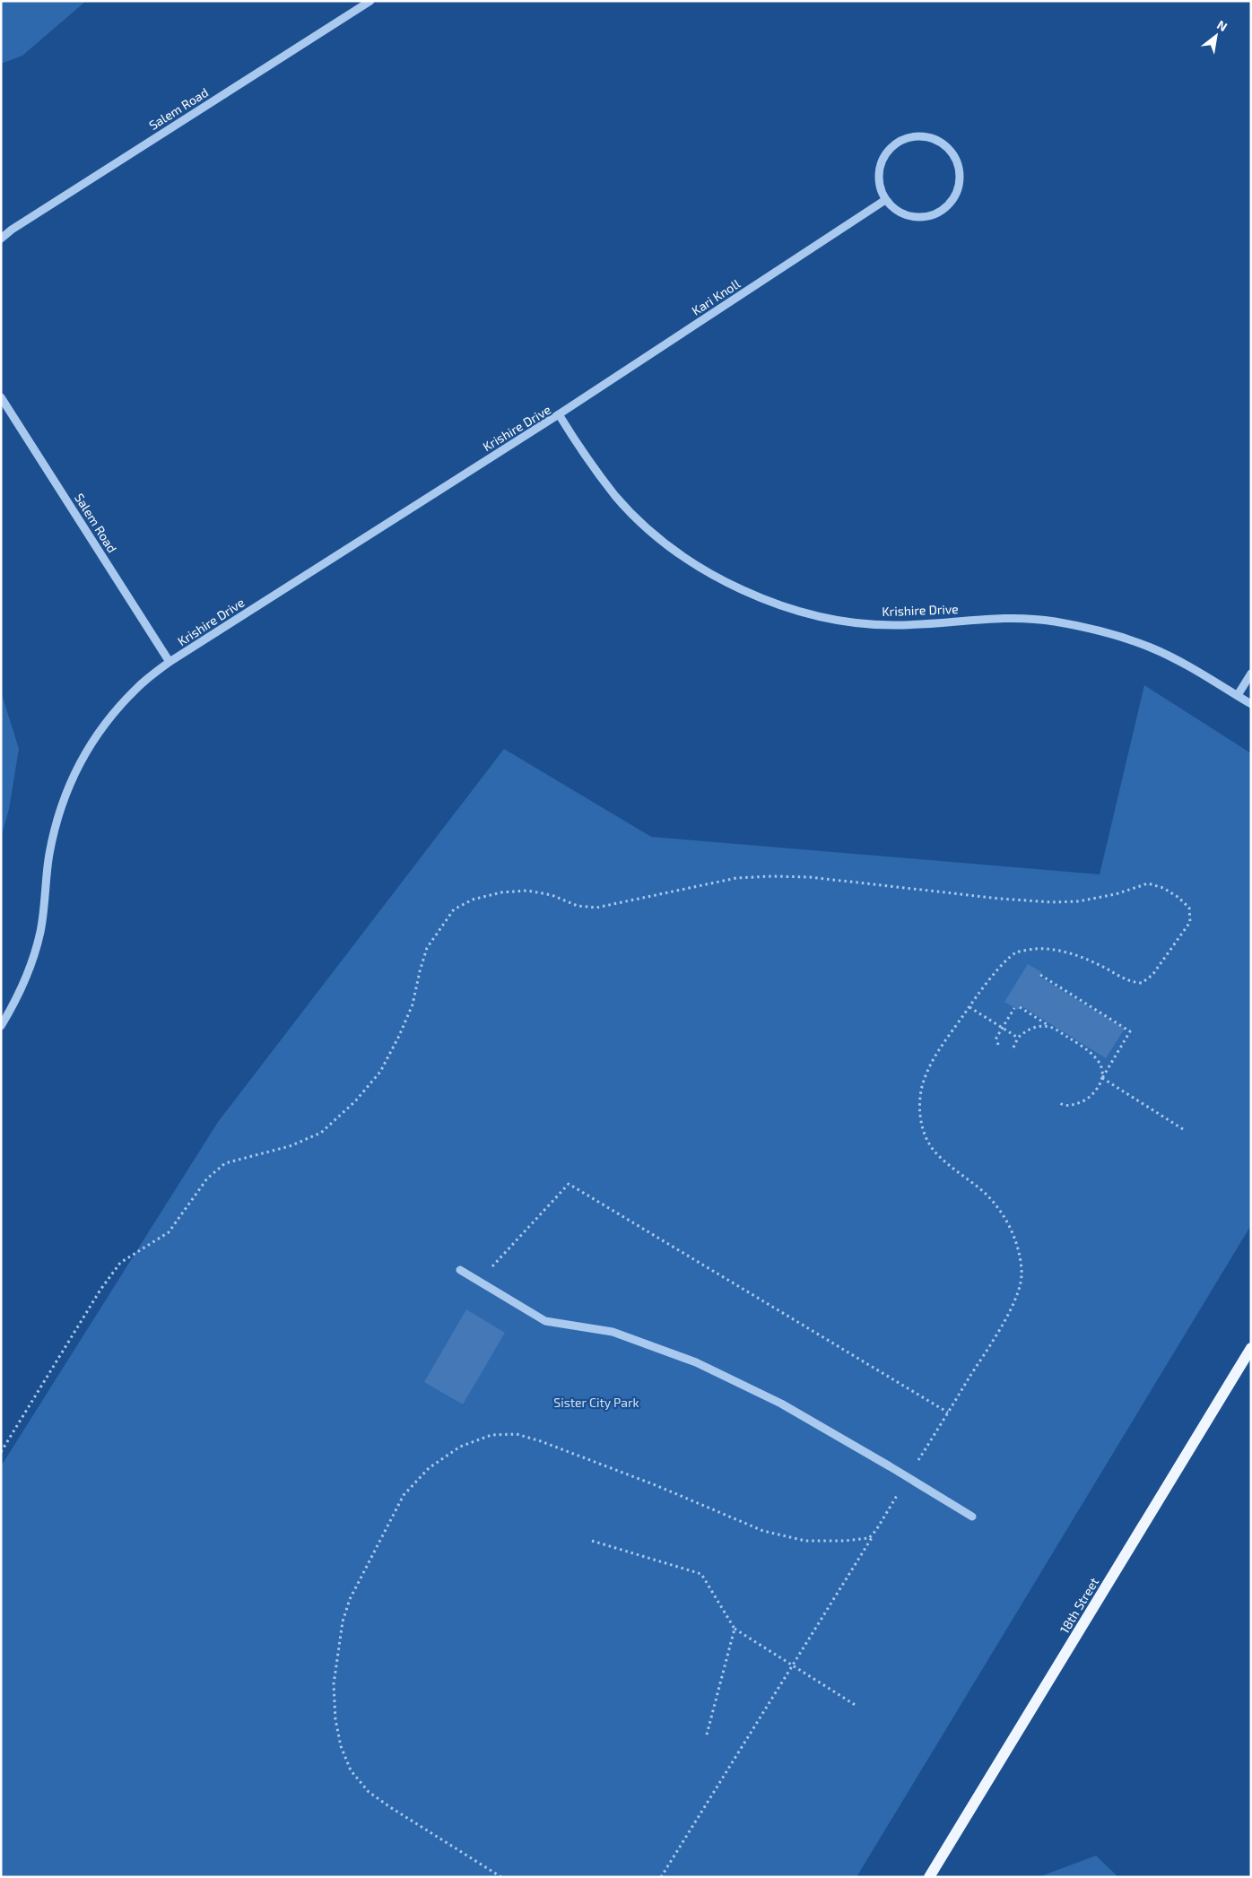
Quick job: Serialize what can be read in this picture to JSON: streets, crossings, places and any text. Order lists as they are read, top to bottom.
{
  "streets": {
    "main road": ["18th Street"],
    "street": ["Salem Road", "Kari Knoll", "Krishire Drive"]
  },
  "crossings": [
    ["Salem Road", "Krishire Drive"],
    ["Kari Knoll", "Krishire Drive"]
  ],
  "parks": ["Sister City Park"],
  "north": "top right"
}
